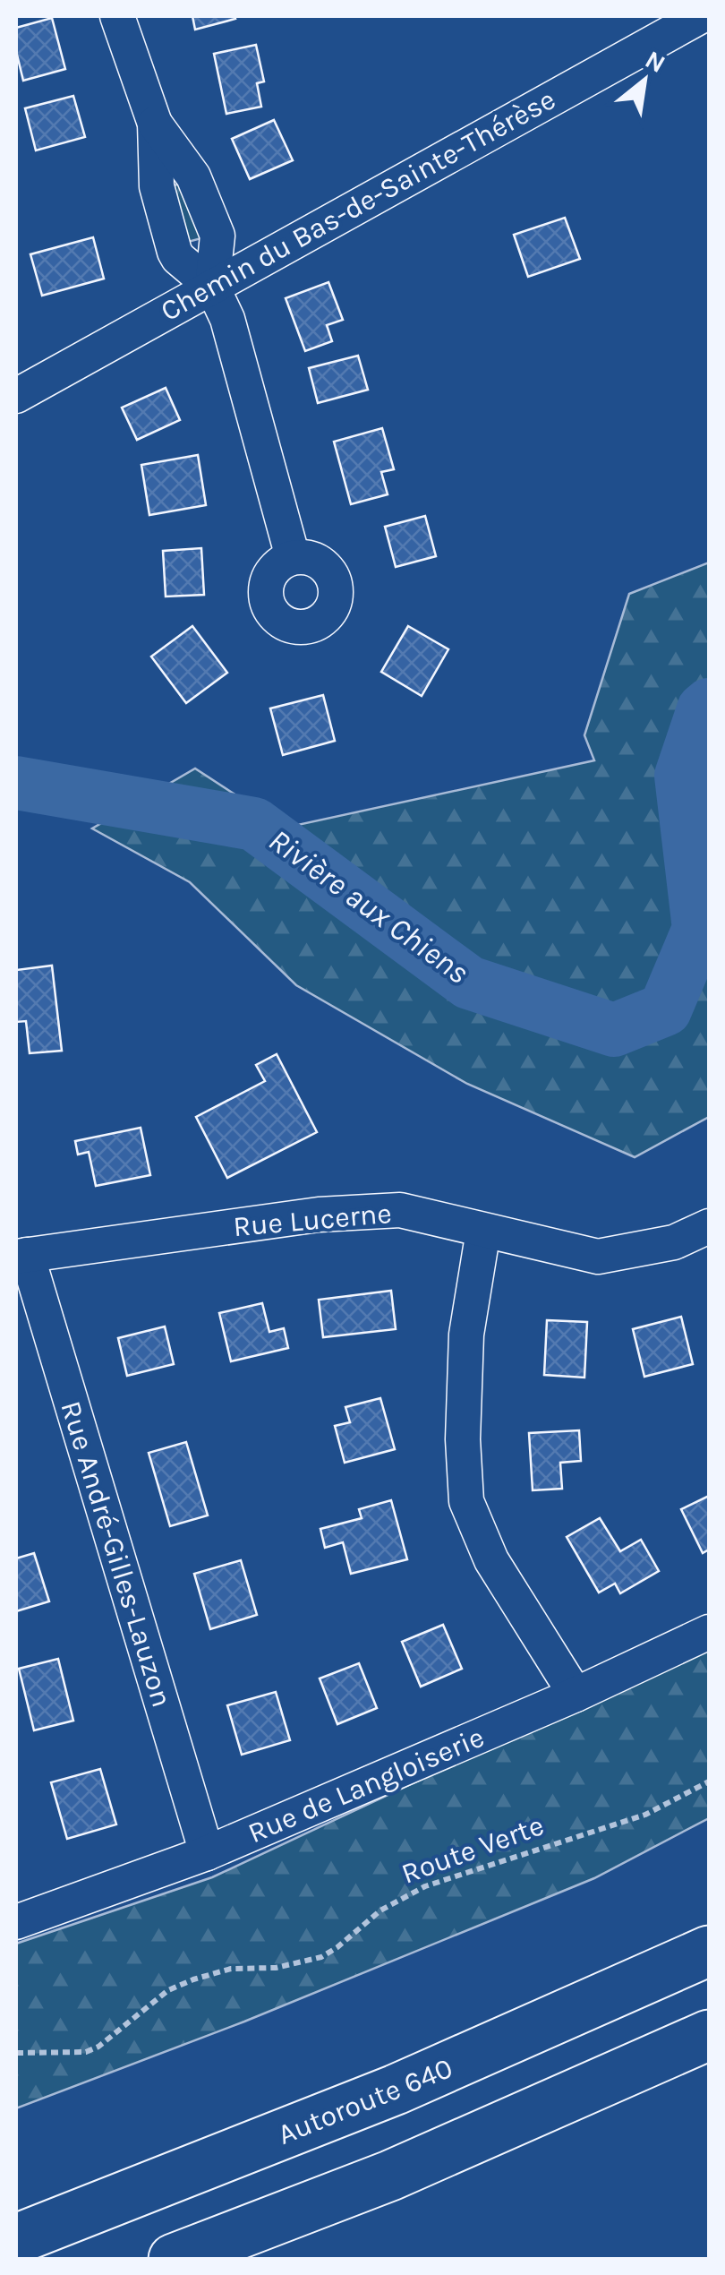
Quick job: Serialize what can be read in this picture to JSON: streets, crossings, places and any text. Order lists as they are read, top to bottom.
{
  "streets": {
    "highway": ["Autoroute 640"],
    "street": [
      "Chemin du Bas-de-Sainte-Thérèse",
      "Rue Lucerne",
      "Rue André-Gilles-Lauzon",
      "Rue de Langloiserie"
    ],
    "path": ["Route Verte"]
  },
  "crossings": [
    ["Rue Lucerne", "Rue André-Gilles-Lauzon"],
    ["Rue André-Gilles-Lauzon", "Rue de Langloiserie"]
  ],
  "water": ["Rivière aux Chiens"],
  "north": "top right"
}
